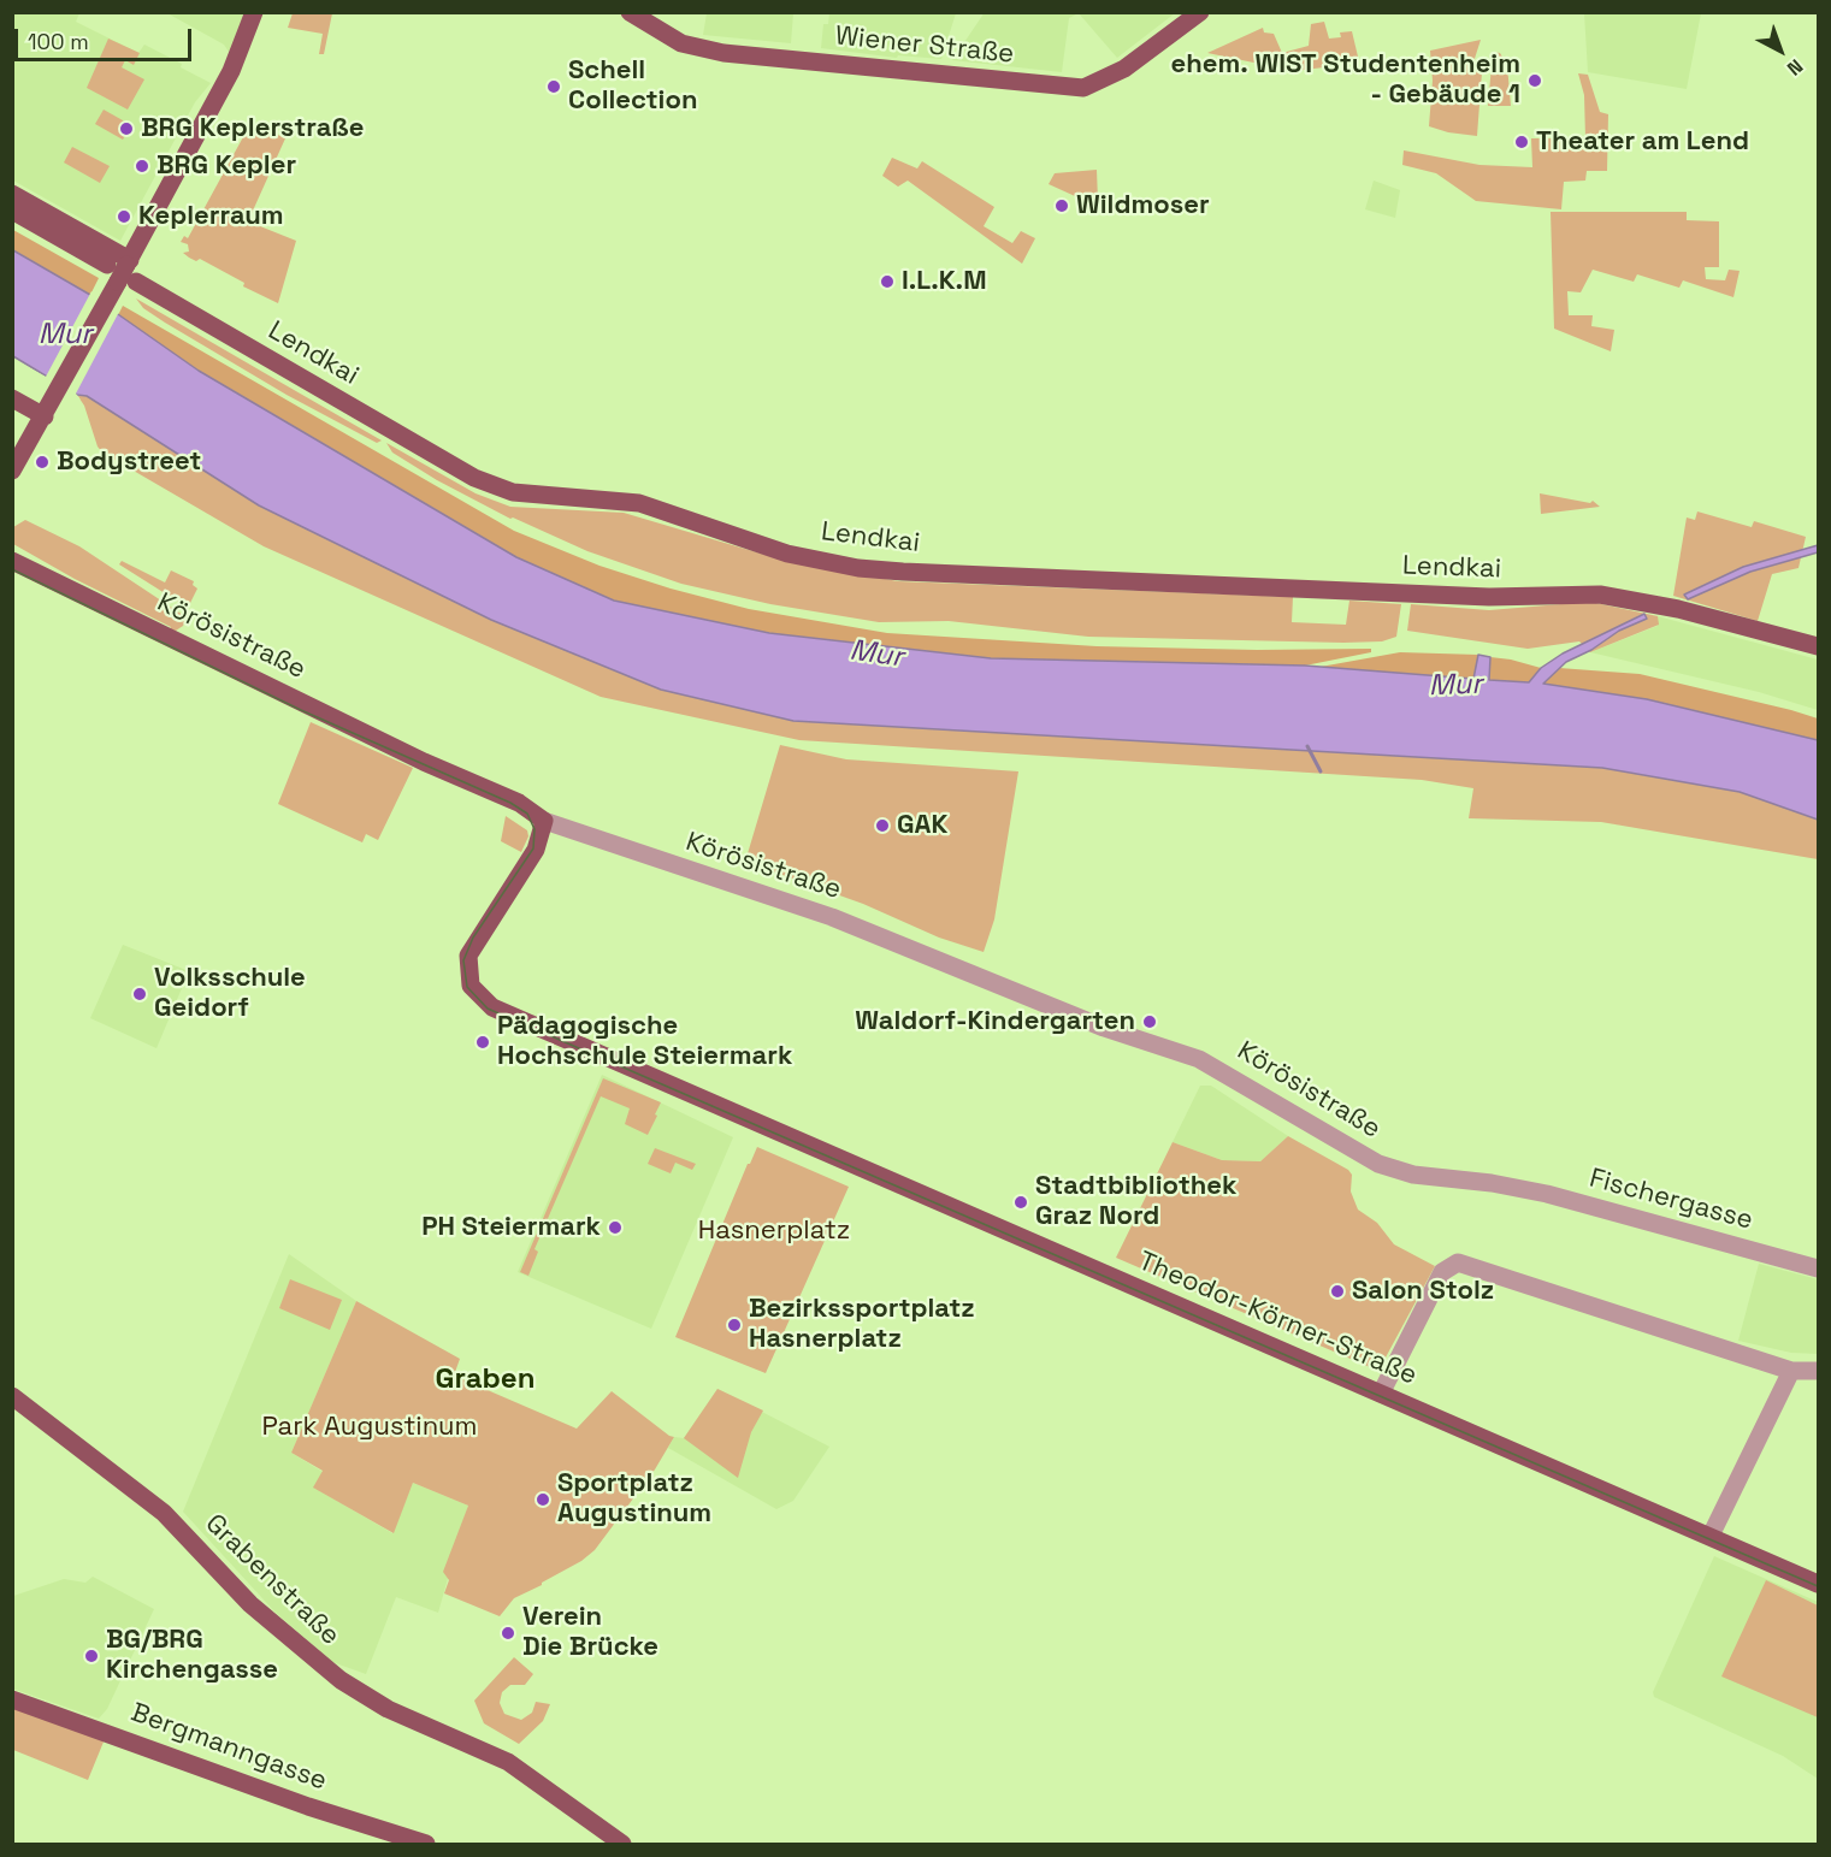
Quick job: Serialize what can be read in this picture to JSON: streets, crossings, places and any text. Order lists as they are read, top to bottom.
{
  "streets": {
    "main road": [
      "Wiener Straße",
      "Lendkai",
      "Körösistraße",
      "Theodor-Körner-Straße",
      "Grabenstraße",
      "Bergmanngasse"
    ],
    "street": ["Fischergasse"]
  },
  "crossings": [
    ["Körösistraße", "Fischergasse"],
    ["Körösistraße", "Theodor-Körner-Straße"]
  ],
  "districts": ["Graben"],
  "water": ["Mur"],
  "parks": ["Hasnerplatz", "Park Augustinum"],
  "places": [
    "ehem. WIST Studentenheim - Gebäude 1",
    "Schell Collection",
    "BRG Keplerstraße",
    "Theater am Lend",
    "BRG Kepler",
    "Wildmoser",
    "Keplerraum",
    "I.L.K.M",
    "Bodystreet",
    "GAK",
    "Volksschule Geidorf",
    "Waldorf-Kindergarten",
    "Pädagogische Hochschule Steiermark",
    "Stadtbibliothek Graz Nord",
    "PH Steiermark",
    "Salon Stolz",
    "Bezirkssportplatz Hasnerplatz",
    "Sportplatz Augustinum",
    "Verein Die Brücke",
    "BG/BRG Kirchengasse"
  ],
  "scale_bar": "100 m",
  "north": "bottom right"
}
